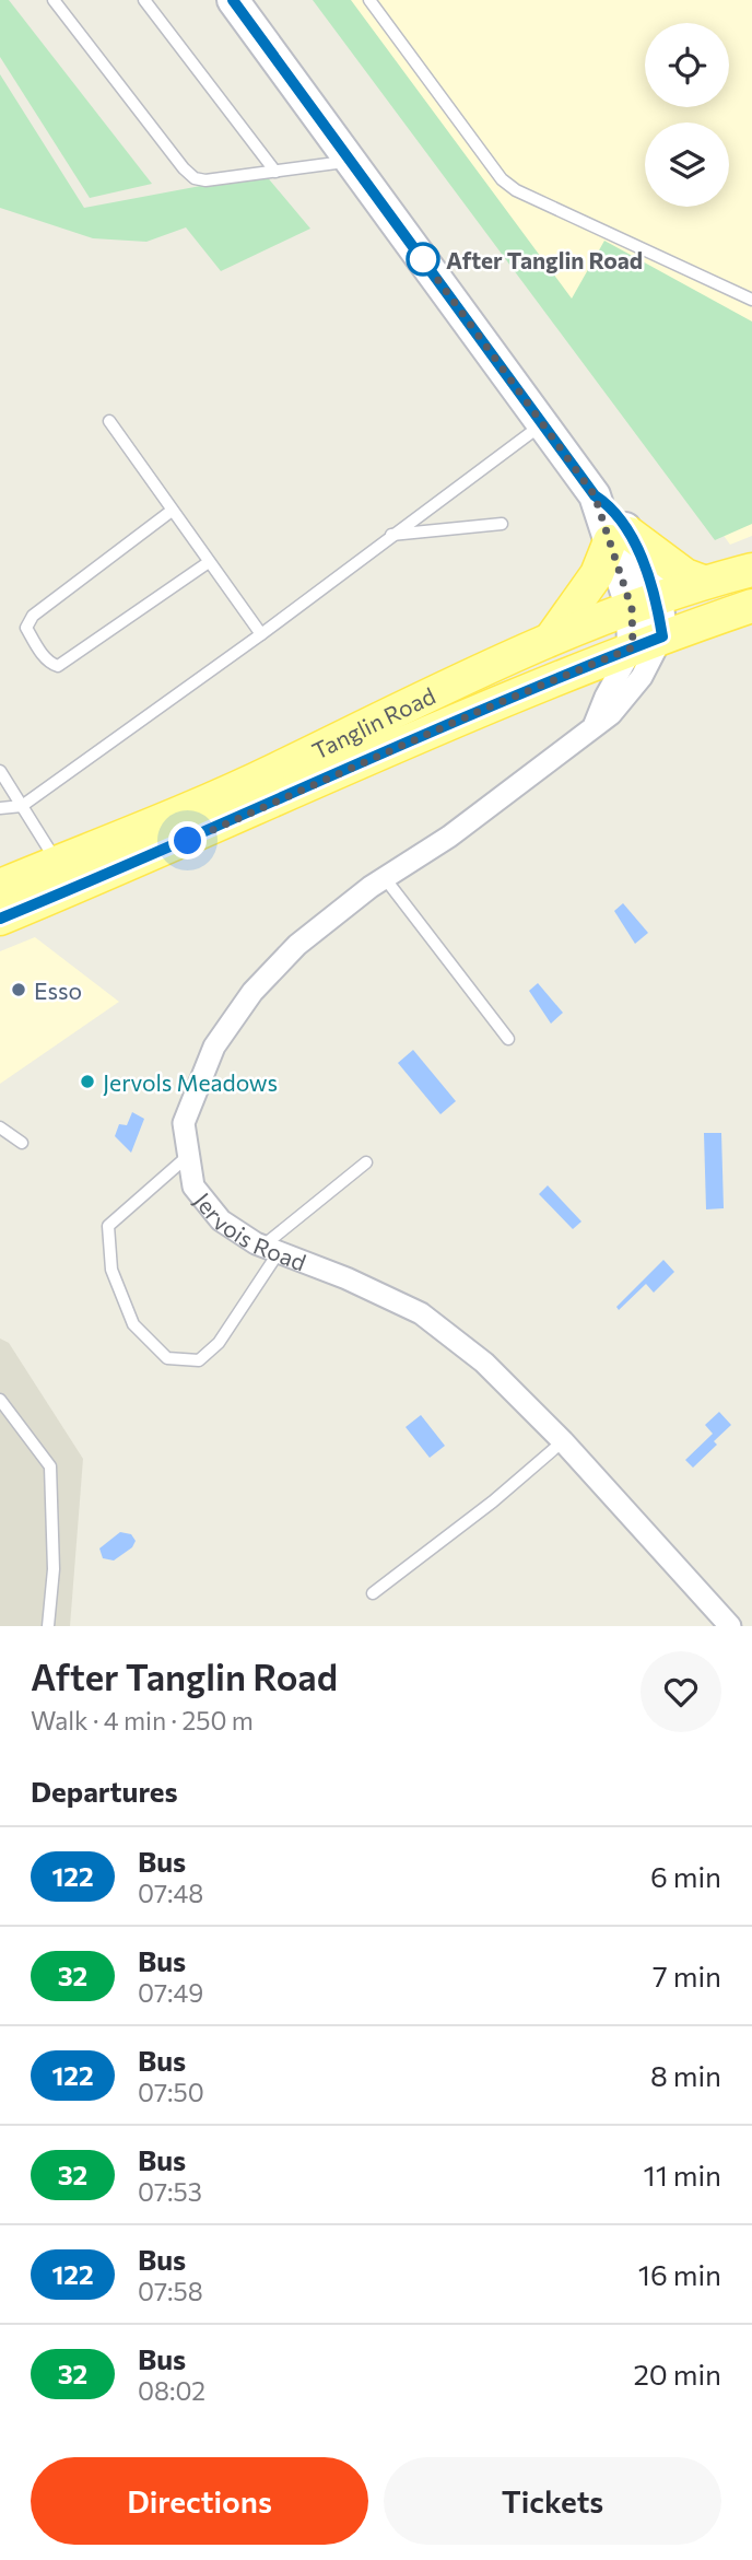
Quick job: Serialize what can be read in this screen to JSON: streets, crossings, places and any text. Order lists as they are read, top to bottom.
{
  "streets": {
    "main road": ["Tanglin Road"],
    "street": ["Jervois Road"]
  },
  "crossings": [
    ["Tanglin Road", "Jervois Road"]
  ],
  "places": ["After Tanglin Road", "Esso", "Jervols Meadows"],
  "lines": ["bus line 122"],
  "page": {
    "heading": [
      ["After Tanglin Road", "Walk · 4 min · 250 m"],
      "Departures"
    ],
    "list": [
      {
        "mark": "122",
        "name": "Bus",
        "note": "07:48",
        "value": "6 min"
      },
      {
        "mark": "32",
        "name": "Bus",
        "note": "07:49",
        "value": "7 min"
      },
      {
        "mark": "122",
        "name": "Bus",
        "note": "07:50",
        "value": "8 min"
      },
      {
        "mark": "32",
        "name": "Bus",
        "note": "07:53",
        "value": "11 min"
      },
      {
        "mark": "122",
        "name": "Bus",
        "note": "07:58",
        "value": "16 min"
      },
      {
        "mark": "32",
        "name": "Bus",
        "note": "08:02",
        "value": "20 min"
      }
    ],
    "buttons": ["Directions", "Tickets"]
  }
}
